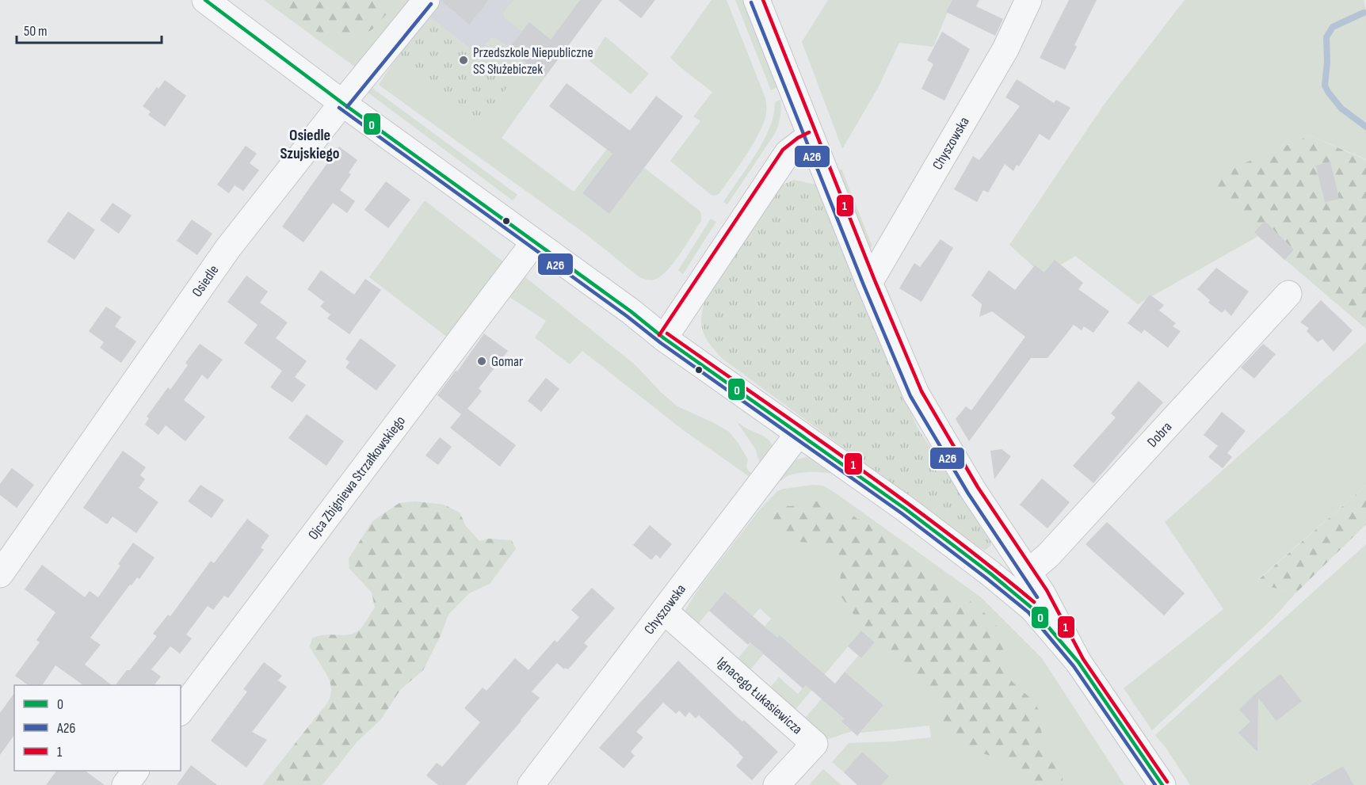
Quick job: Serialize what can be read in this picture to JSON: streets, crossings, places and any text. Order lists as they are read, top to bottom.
{
  "streets": {
    "street": [
      "Chyszowska",
      "Osiedle",
      "Dobra",
      "Ojca Zbigniewa Strzałkowskiego",
      "Ignacego Łukasiewicza"
    ]
  },
  "crossings": [
    ["Chyszowska", "Ignacego Łukasiewicza"]
  ],
  "districts": ["Osiedle Szujskiego"],
  "places": ["Przedszkole Niepubliczne SS Służebiczek", "Gomar"],
  "lines": ["transit line 0", "transit line 1", "transit line A26"],
  "legend": ["0", "A26", "1"],
  "scale_bar": "50 m"
}
